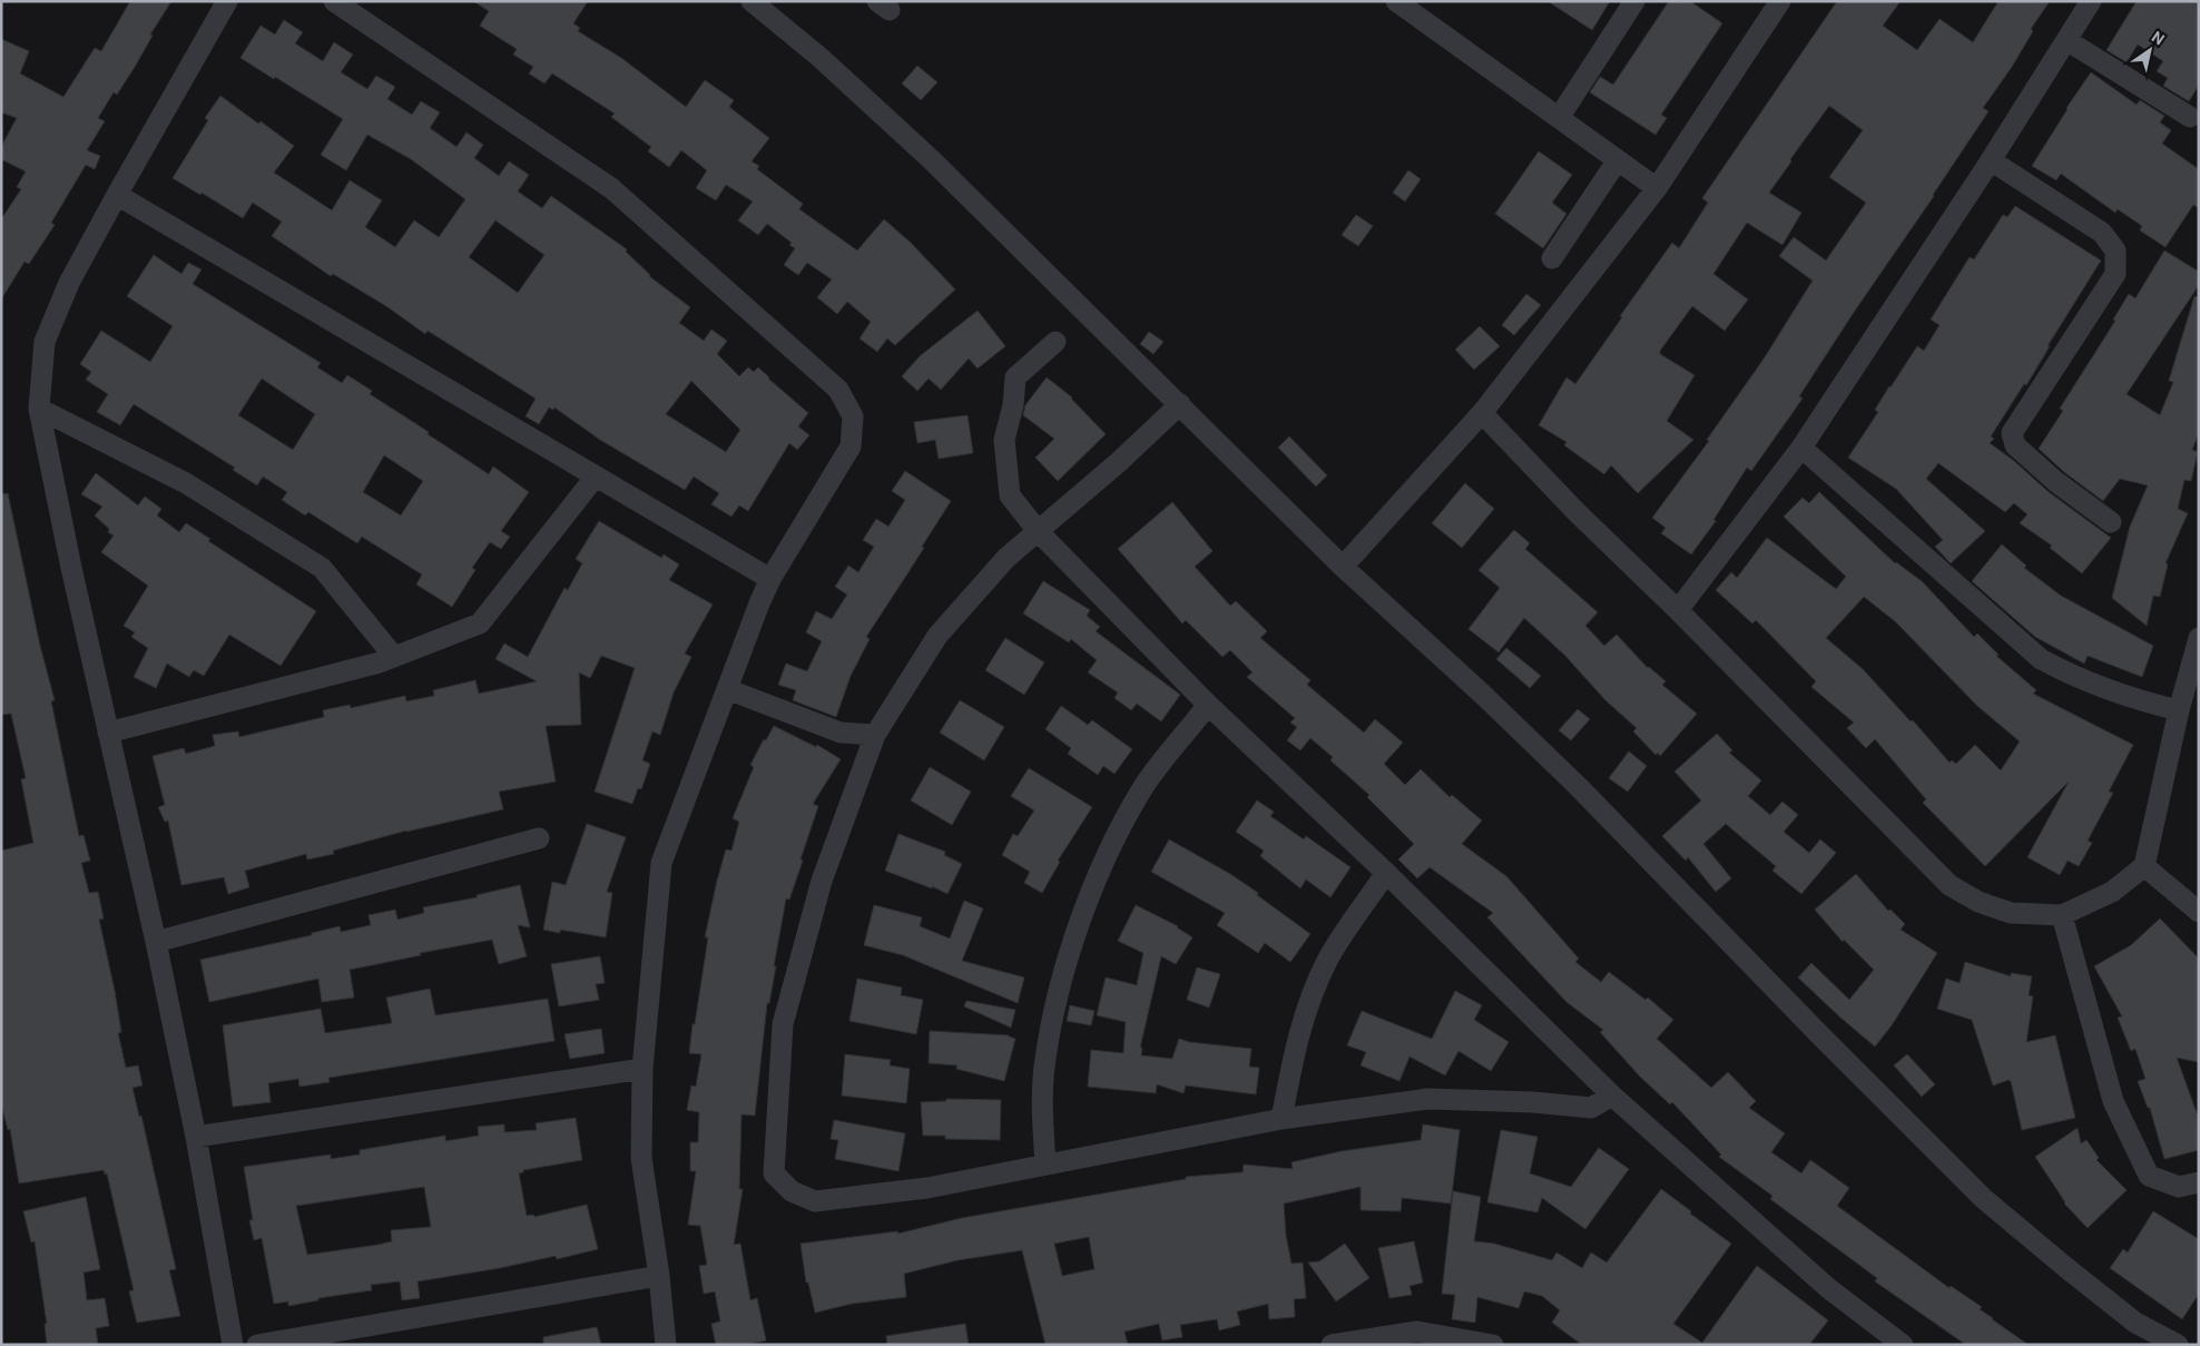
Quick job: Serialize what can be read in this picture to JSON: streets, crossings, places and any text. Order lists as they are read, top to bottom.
{
  "north": "top right"
}
